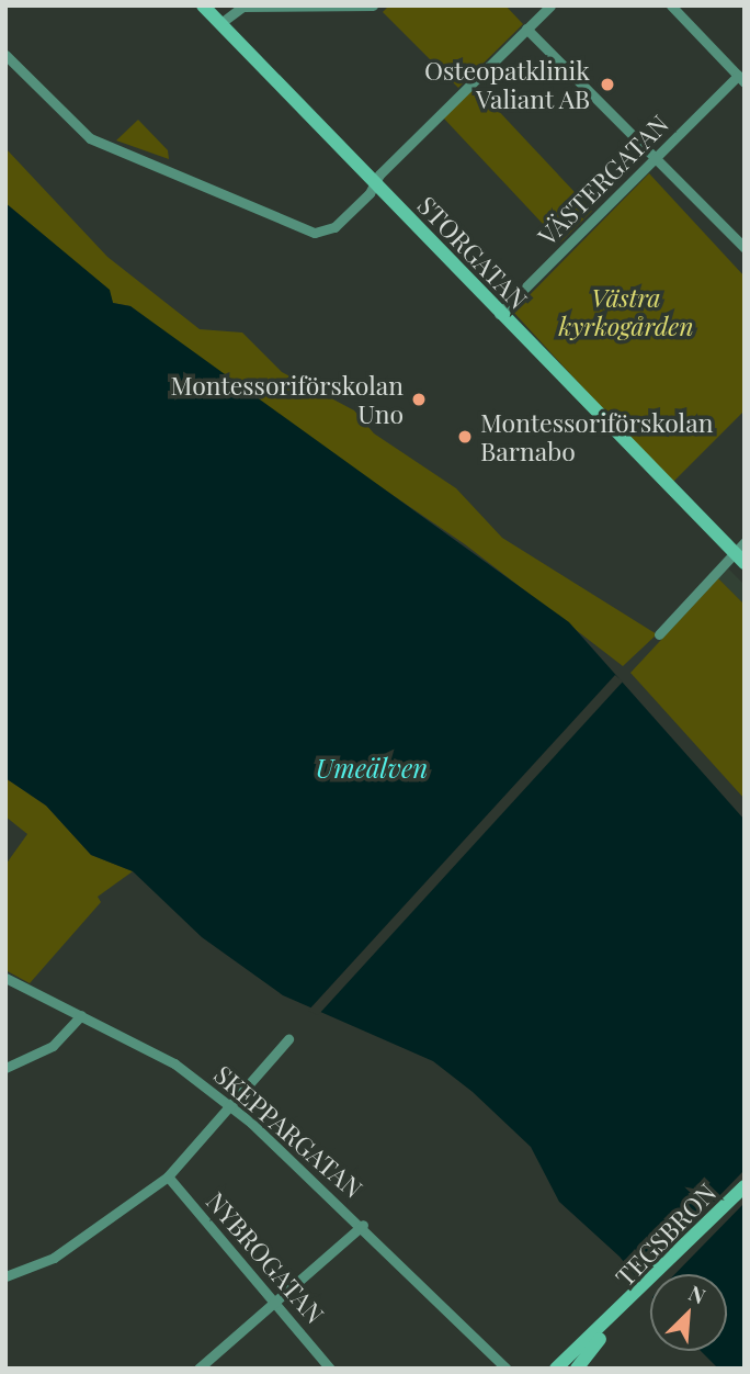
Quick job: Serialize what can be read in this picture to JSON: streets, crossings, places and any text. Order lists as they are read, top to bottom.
{
  "streets": {
    "street": [
      "VÄSTERGATAN",
      "STORGATAN",
      "SKEPPARGATAN",
      "TEGSBRON",
      "NYBROGATAN"
    ]
  },
  "crossings": [
    ["VÄSTERGATAN", "STORGATAN"]
  ],
  "water": ["Umeälven"],
  "parks": ["Västra kyrkogården"],
  "places": ["Osteopatklinik Valiant AB", "Montessoriförskolan Uno", "Montessoriförskolan Barnabo"],
  "north": "top right"
}
